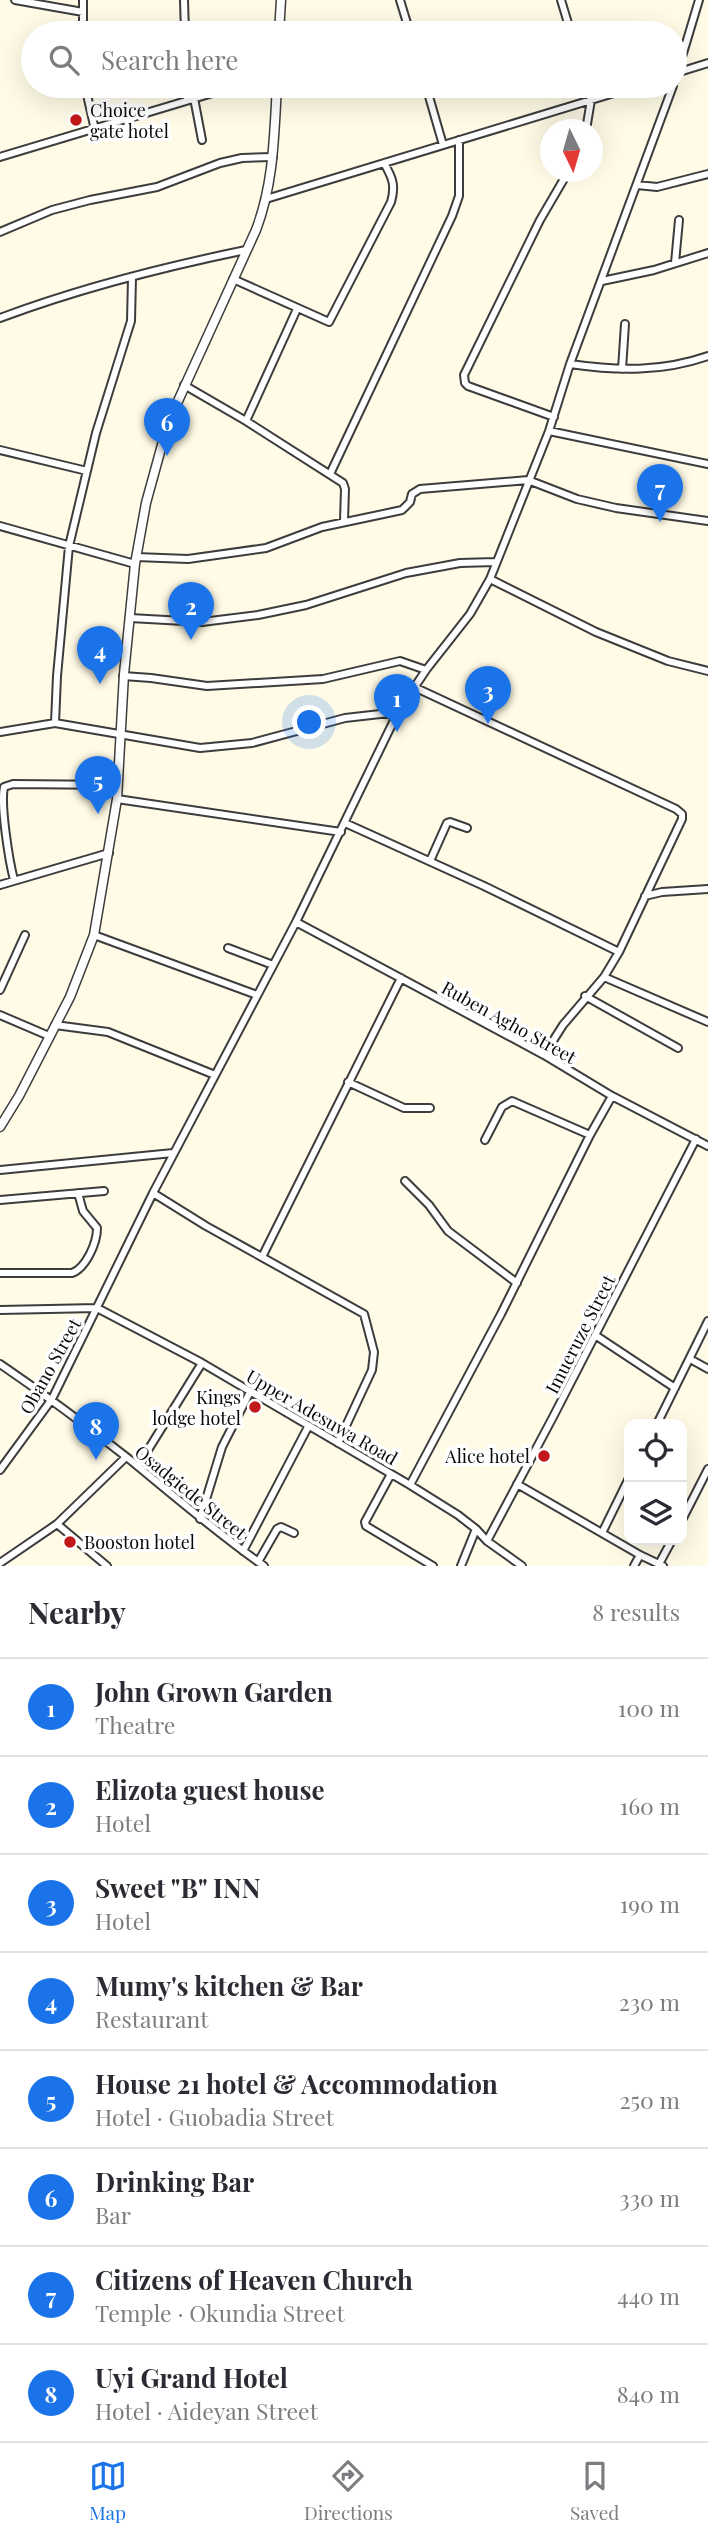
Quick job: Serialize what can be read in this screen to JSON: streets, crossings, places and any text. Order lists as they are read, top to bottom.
{
  "streets": {
    "street": [
      "Ruben Agho Street",
      "Imueruze Street",
      "Obano Street",
      "Upper Adesuwa Road",
      "Osadgiede Street"
    ]
  },
  "crossings": [
    ["Ruben Agho Street", "Imueruze Street"],
    ["Ruben Agho Street", "Obano Street"],
    ["Imueruze Street", "Upper Adesuwa Road"],
    ["Obano Street", "Upper Adesuwa Road"],
    ["Obano Street", "Osadgiede Street"]
  ],
  "places": [
    "Choice gate hotel",
    "Kings lodge hotel",
    "Alice hotel",
    "Booston hotel"
  ],
  "north": "bottom",
  "page": {
    "search": "Search here",
    "pins": [
      "6",
      "7",
      "2",
      "4",
      "3",
      "1",
      "5",
      "8"
    ],
    "heading": ["Nearby", "8 results"],
    "list": [
      {
        "mark": "1",
        "name": "John Grown Garden",
        "note": "Theatre",
        "value": "100 m"
      },
      {
        "mark": "2",
        "name": "Elizota guest house",
        "note": "Hotel",
        "value": "160 m"
      },
      {
        "mark": "3",
        "name": "Sweet \"B\" INN",
        "note": "Hotel",
        "value": "190 m"
      },
      {
        "mark": "4",
        "name": "Mumy's kitchen & Bar",
        "note": "Restaurant",
        "value": "230 m"
      },
      {
        "mark": "5",
        "name": "House 21 hotel & Accommodation",
        "note": "Hotel · Guobadia Street",
        "value": "250 m"
      },
      {
        "mark": "6",
        "name": "Drinking Bar",
        "note": "Bar",
        "value": "330 m"
      },
      {
        "mark": "7",
        "name": "Citizens of Heaven Church",
        "note": "Temple · Okundia Street",
        "value": "440 m"
      },
      {
        "mark": "8",
        "name": "Uyi Grand Hotel",
        "note": "Hotel · Aideyan Street",
        "value": "840 m"
      }
    ],
    "nav": ["Map", "Directions", "Saved"]
  }
}
